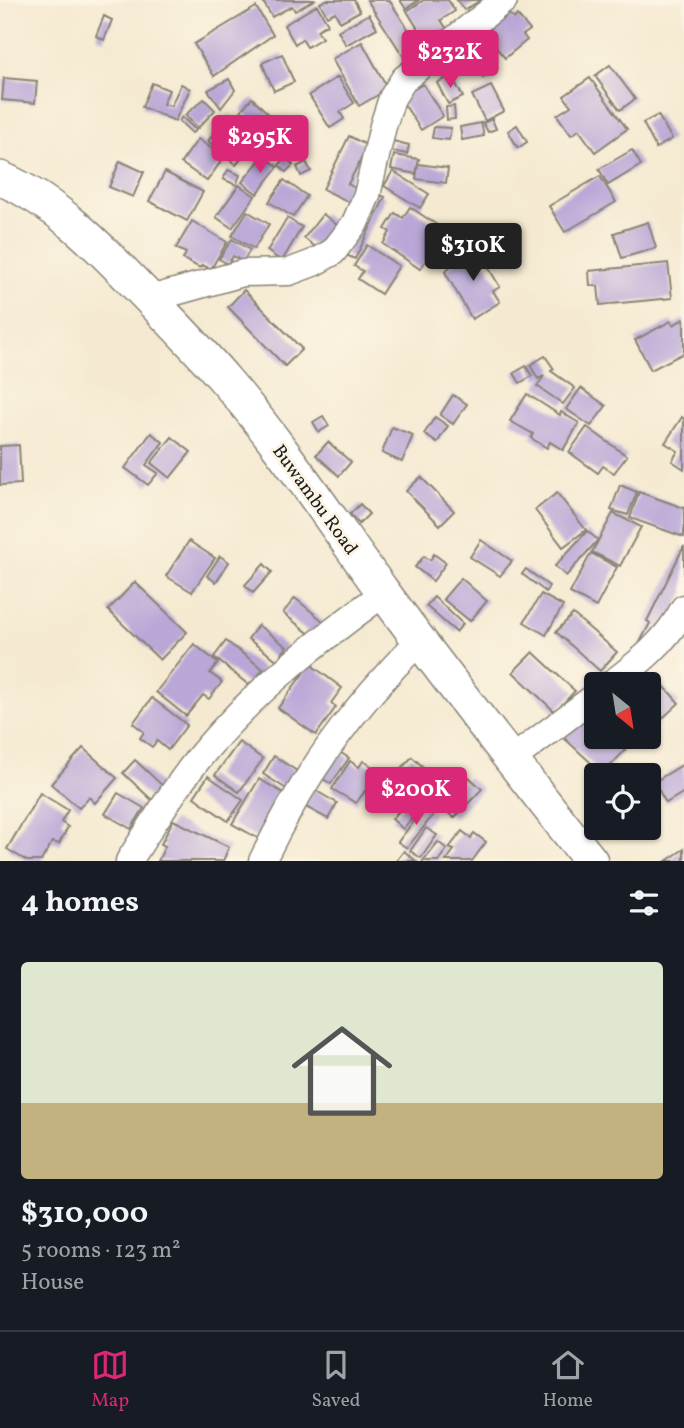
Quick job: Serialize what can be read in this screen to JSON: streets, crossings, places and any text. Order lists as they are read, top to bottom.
{
  "streets": {
    "street": ["Buwambu Road"]
  },
  "north": "bottom right",
  "page": {
    "price": [
      "$232K",
      "$295K",
      "$310K",
      "$200K"
    ],
    "heading": "4 homes",
    "list": [
      {
        "name": "$310,000",
        "note": "5 rooms · 123 m² · House"
      }
    ],
    "tabs": ["Map", "Saved", "Home"]
  }
}
